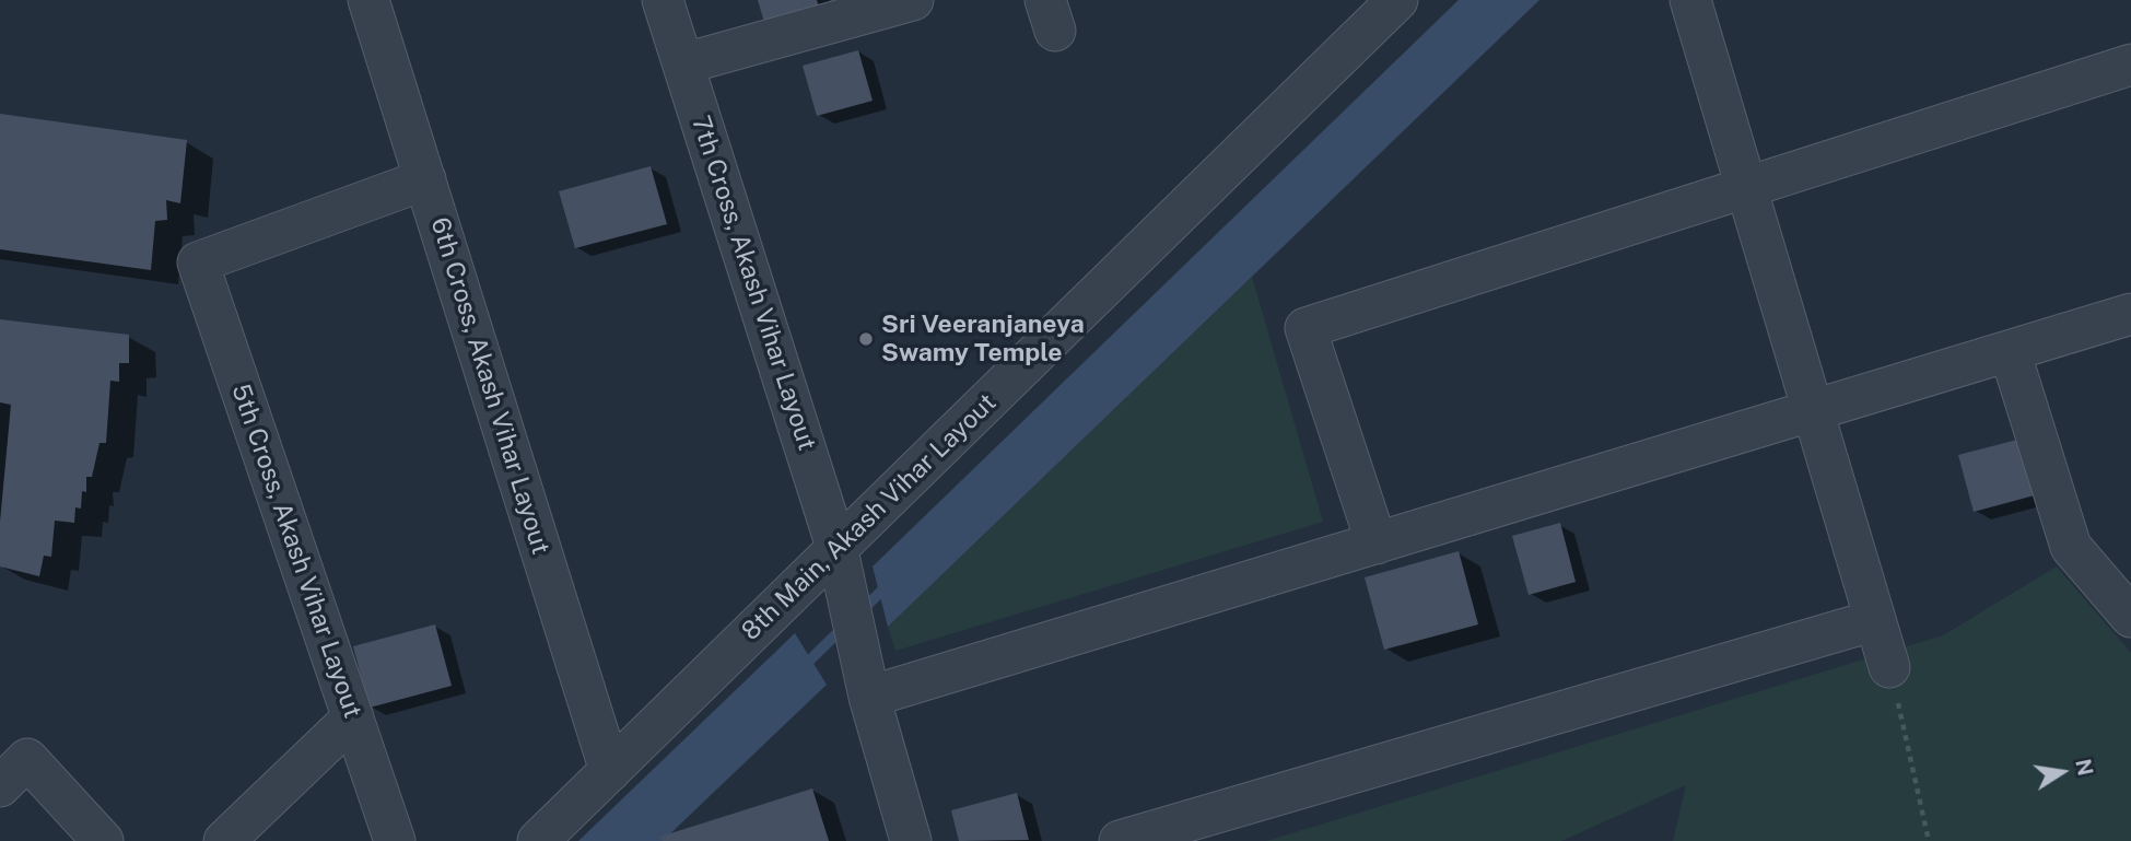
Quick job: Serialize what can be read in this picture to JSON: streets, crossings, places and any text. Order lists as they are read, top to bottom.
{
  "streets": {
    "street": [
      "7th Cross, Akash Vihar Layout",
      "6th Cross, Akash Vihar Layout",
      "8th Main, Akash Vihar Layout",
      "5th Cross, Akash Vihar Layout"
    ]
  },
  "crossings": [
    ["7th Cross, Akash Vihar Layout", "8th Main, Akash Vihar Layout"],
    ["6th Cross, Akash Vihar Layout", "8th Main, Akash Vihar Layout"],
    ["6th Cross, Akash Vihar Layout", "5th Cross, Akash Vihar Layout"]
  ],
  "places": ["Sri Veeranjaneya Swamy Temple"],
  "north": "right"
}
